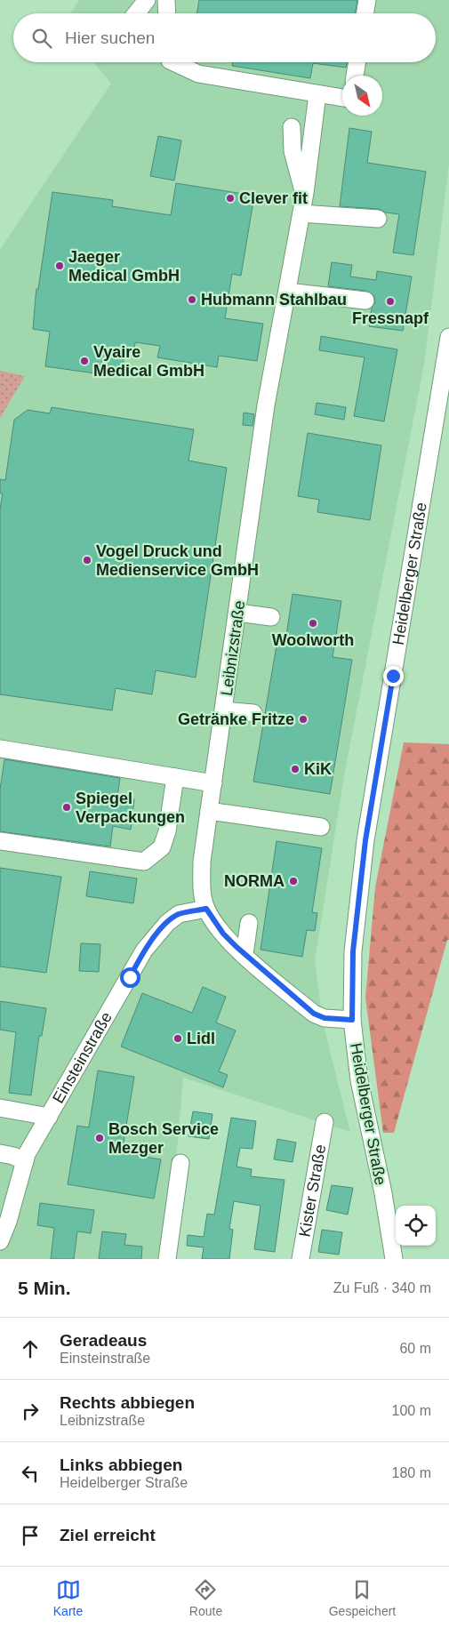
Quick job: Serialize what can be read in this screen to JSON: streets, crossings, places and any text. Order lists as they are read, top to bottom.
{
  "streets": {
    "street": [
      "Heidelberger Straße",
      "Leibnizstraße",
      "Einsteinstraße",
      "Kister Straße"
    ]
  },
  "crossings": [
    ["Heidelberger Straße", "Leibnizstraße"],
    ["Leibnizstraße", "Einsteinstraße"]
  ],
  "places": [
    "Clever fit",
    "Jaeger Medical GmbH",
    "Hubmann Stahlbau",
    "Fressnapf",
    "Vyaire Medical GmbH",
    "Vogel Druck und Medienservice GmbH",
    "Woolworth",
    "Getränke Fritze",
    "KiK",
    "Spiegel Verpackungen",
    "NORMA",
    "Lidl",
    "Bosch Service Mezger"
  ],
  "north": "bottom right",
  "page": {
    "search": "Hier suchen",
    "heading": ["5 Min.", "Zu Fuß · 340 m"],
    "list": [
      ["Geradeaus", "Einsteinstraße", "60 m"],
      ["Rechts abbiegen", "Leibnizstraße", "100 m"],
      ["Links abbiegen", "Heidelberger Straße", "180 m"],
      "Ziel erreicht"
    ],
    "nav": ["Karte", "Route", "Gespeichert"]
  }
}
